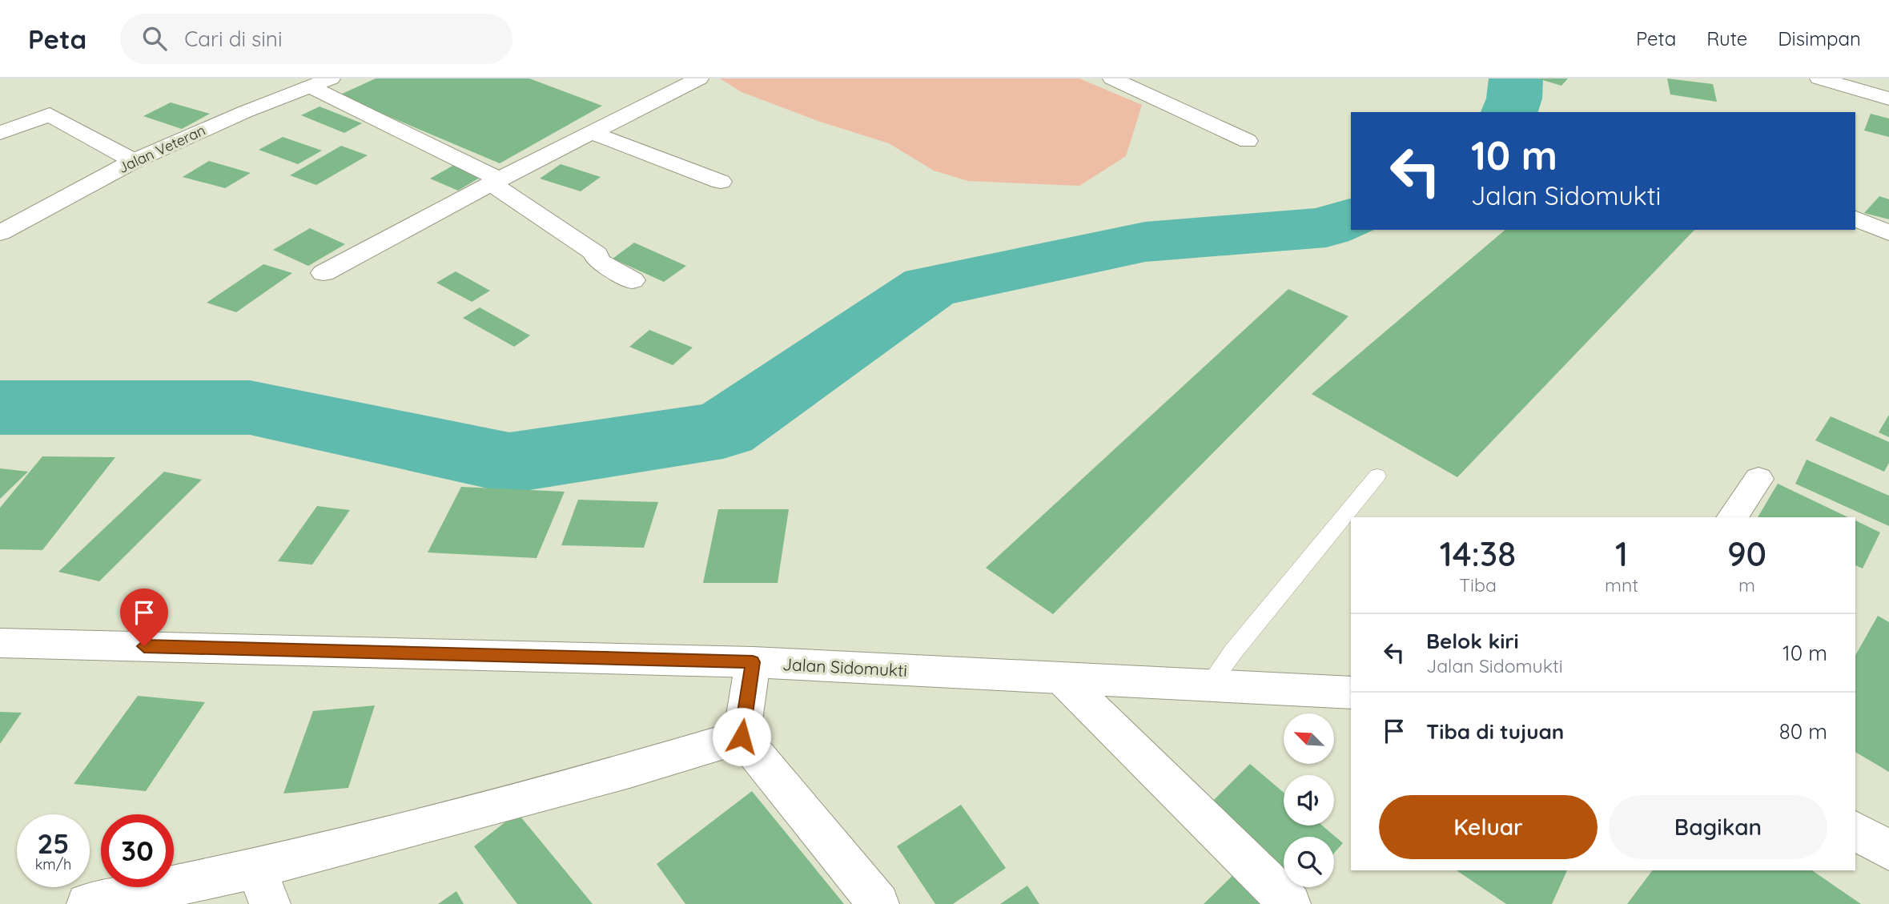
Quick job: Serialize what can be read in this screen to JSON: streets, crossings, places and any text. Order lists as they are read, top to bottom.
{
  "streets": {
    "street": ["Jalan Veteran", "Jalan Sidomukti"]
  },
  "north": "top left",
  "page": {
    "header": "Peta",
    "search": "Cari di sini",
    "nav": ["Peta", "Rute", "Disimpan"],
    "turn": ["10 m", "Jalan Sidomukti"],
    "eta": [
      "14:38",
      "Tiba",
      "1",
      "mnt",
      "90",
      "m"
    ],
    "list": [
      {
        "name": "Belok kiri",
        "note": "Jalan Sidomukti",
        "value": "10 m"
      },
      {
        "name": "Tiba di tujuan",
        "value": "80 m"
      }
    ],
    "buttons": ["Keluar", "Bagikan"],
    "speed": "25 km/h",
    "limit": "30"
  }
}
